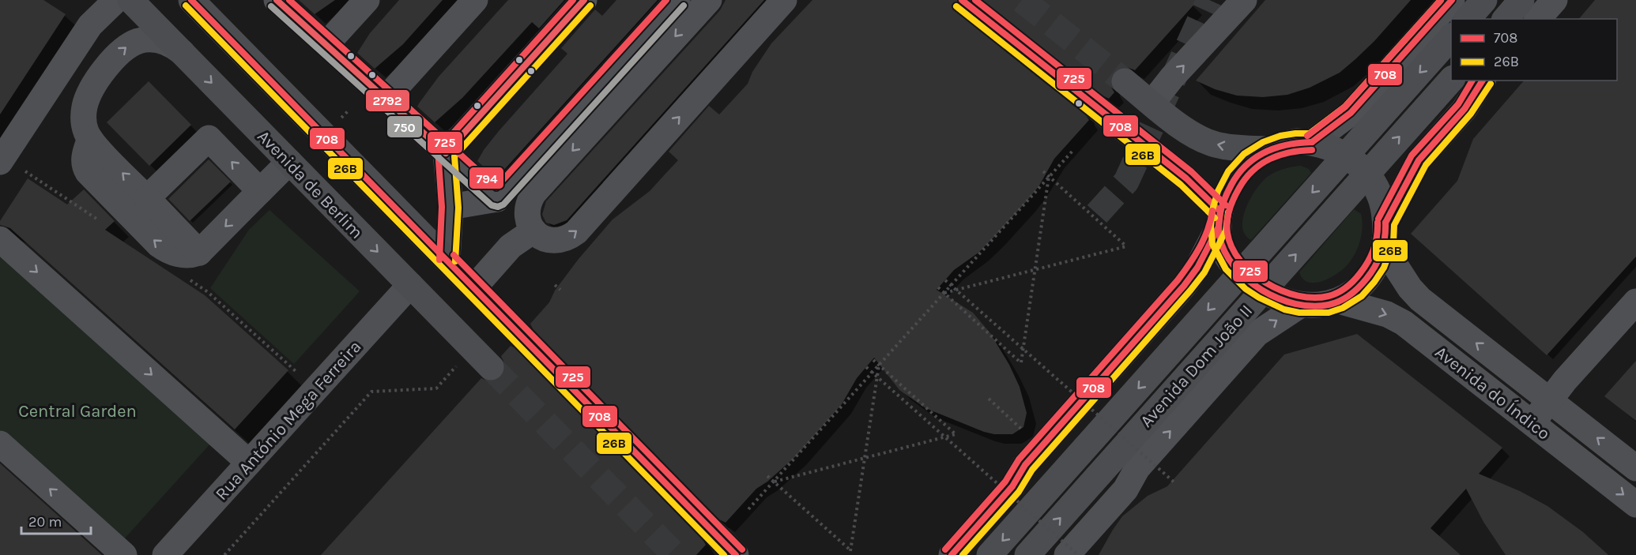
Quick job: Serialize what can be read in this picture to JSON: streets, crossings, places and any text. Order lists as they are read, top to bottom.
{
  "streets": {
    "main road": ["Avenida de Berlim", "Avenida Dom João II"],
    "street": ["Avenida do Índico", "Rua António Mega Ferreira"]
  },
  "crossings": [
    ["Avenida de Berlim", "Rua António Mega Ferreira"]
  ],
  "parks": ["Central Garden"],
  "lines": [
    "transit line 708",
    "transit line 26B",
    "transit line 725",
    "transit line 2792",
    "transit line 794",
    "transit line 750"
  ],
  "legend": ["708", "26B"],
  "scale_bar": "20 m"
}
